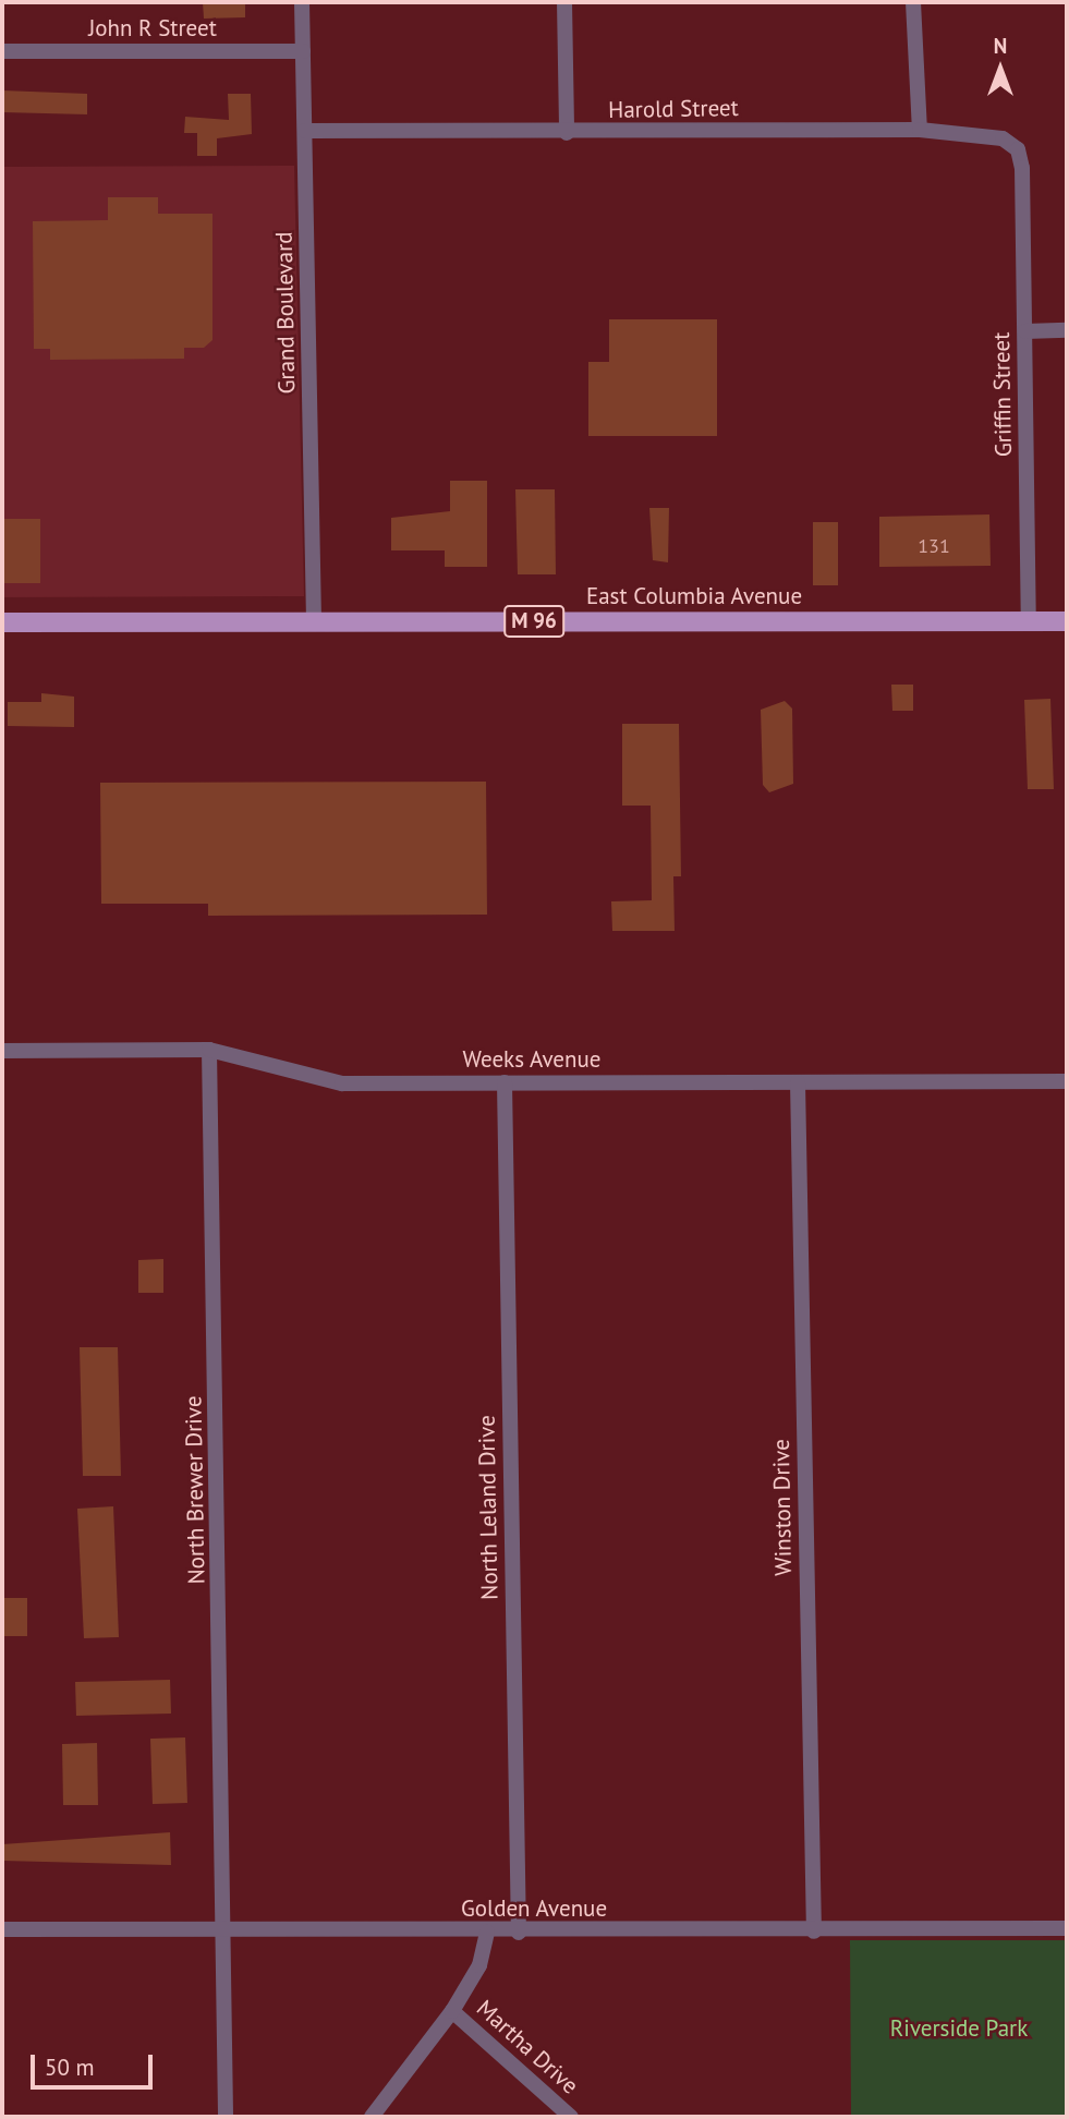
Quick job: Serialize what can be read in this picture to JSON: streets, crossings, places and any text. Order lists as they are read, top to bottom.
{
  "streets": {
    "main road": ["East Columbia Avenue", "M 96"],
    "street": [
      "John R Street",
      "Harold Street",
      "Grand Boulevard",
      "Griffin Street",
      "Weeks Avenue",
      "North Brewer Drive",
      "North Leland Drive",
      "Winston Drive",
      "Golden Avenue",
      "Martha Drive"
    ]
  },
  "crossings": [
    ["John R Street", "Grand Boulevard"],
    ["Harold Street", "Grand Boulevard"],
    ["Harold Street", "Griffin Street"],
    ["Grand Boulevard", "East Columbia Avenue"],
    ["Griffin Street", "East Columbia Avenue"],
    ["Weeks Avenue", "North Brewer Drive"],
    ["Weeks Avenue", "North Leland Drive"],
    ["Weeks Avenue", "Winston Drive"],
    ["North Brewer Drive", "Golden Avenue"],
    ["North Leland Drive", "Golden Avenue"],
    ["Winston Drive", "Golden Avenue"]
  ],
  "parks": ["Riverside Park"],
  "house_numbers": ["131"],
  "scale_bar": "50 m",
  "north": "top"
}
